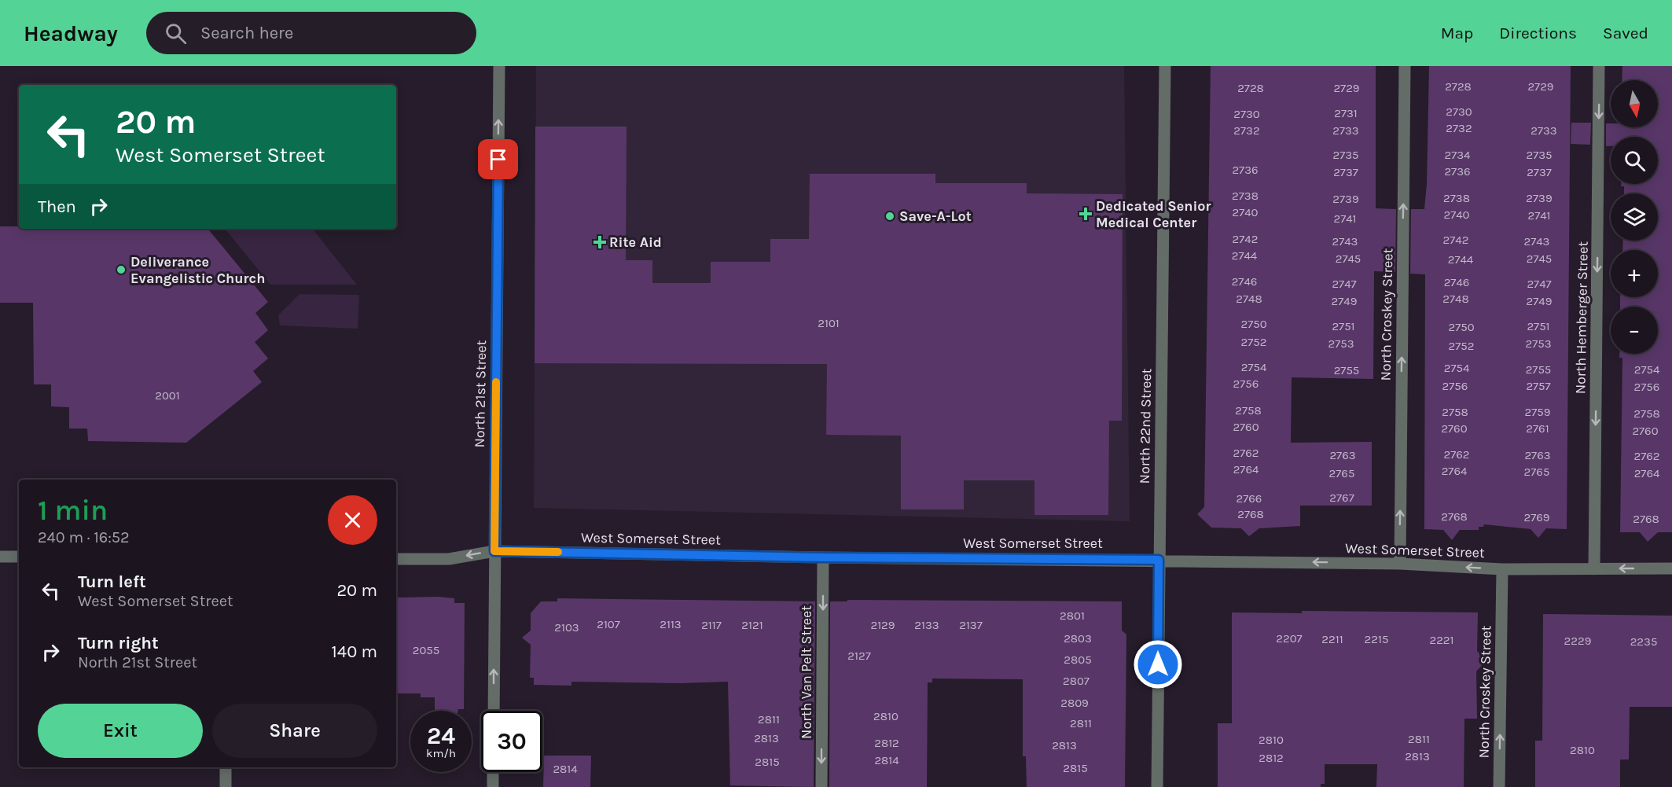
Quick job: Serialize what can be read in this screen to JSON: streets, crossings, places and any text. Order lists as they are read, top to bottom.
{
  "streets": {
    "street": [
      "North Croskey Street",
      "North Hemberger Street",
      "North 21st Street",
      "North 22nd Street",
      "West Somerset Street",
      "North Van Pelt Street"
    ]
  },
  "crossings": [
    ["North Croskey Street", "West Somerset Street"],
    ["North Hemberger Street", "West Somerset Street"],
    ["North 21st Street", "West Somerset Street"],
    ["North 22nd Street", "West Somerset Street"],
    ["West Somerset Street", "North Van Pelt Street"]
  ],
  "one_way": [
    "North Croskey Street",
    "North Hemberger Street",
    "North 21st Street",
    "West Somerset Street",
    "North Van Pelt Street"
  ],
  "places": {
    "health": ["Dedicated Senior Medical Center", "Rite Aid"],
    "other": ["Save-A-Lot", "Deliverance Evangelistic Church"]
  },
  "house_numbers": [
    "2728",
    "2729",
    "2728",
    "2729",
    "2730",
    "2731",
    "2730",
    "2732",
    "2732",
    "2733",
    "2733",
    "2735",
    "2734",
    "2735",
    "2736",
    "2736",
    "2737",
    "2737",
    "2738",
    "2738",
    "2739",
    "2739",
    "2740",
    "2740",
    "2741",
    "2741",
    "2742",
    "2742",
    "2743",
    "2743",
    "2744",
    "2745",
    "2745",
    "2744",
    "2746",
    "2746",
    "2747",
    "2747",
    "2748",
    "2748",
    "2749",
    "2749",
    "2101",
    "2750",
    "2751",
    "2751",
    "2750",
    "2752",
    "2753",
    "2753",
    "2752",
    "2754",
    "2754",
    "2755",
    "2754",
    "2755",
    "2756",
    "2756",
    "2757",
    "2756",
    "2001",
    "2758",
    "2758",
    "2759",
    "2758",
    "2760",
    "2760",
    "2761",
    "2760",
    "2762",
    "2762",
    "2763",
    "2763",
    "2762",
    "2764",
    "2764",
    "2765",
    "2765",
    "2764",
    "2767",
    "2766",
    "2768",
    "2768",
    "2769",
    "2768",
    "2801",
    "2107",
    "2113",
    "2117",
    "2121",
    "2129",
    "2133",
    "2137",
    "2103",
    "2803",
    "2207",
    "2211",
    "2215",
    "2221",
    "2229",
    "2235",
    "2055",
    "2127",
    "2805",
    "2807",
    "2809",
    "2810",
    "2811",
    "2811",
    "2813",
    "2811",
    "2810",
    "2812",
    "2813",
    "2810",
    "2813",
    "2812",
    "2814",
    "2815",
    "2815",
    "2814"
  ],
  "north": "bottom",
  "page": {
    "header": "Headway",
    "search": "Search here",
    "nav": ["Map", "Directions", "Saved"],
    "map_buttons": ["+", "−"],
    "turn": ["20 m", "West Somerset Street"],
    "then": "Then",
    "heading": ["1 min", "240 m · 16:52"],
    "list": [
      {
        "name": "Turn left",
        "note": "West Somerset Street",
        "value": "20 m"
      },
      {
        "name": "Turn right",
        "note": "North 21st Street",
        "value": "140 m"
      }
    ],
    "buttons": ["Exit", "Share"],
    "speed": "24 km/h",
    "limit": "30"
  }
}
